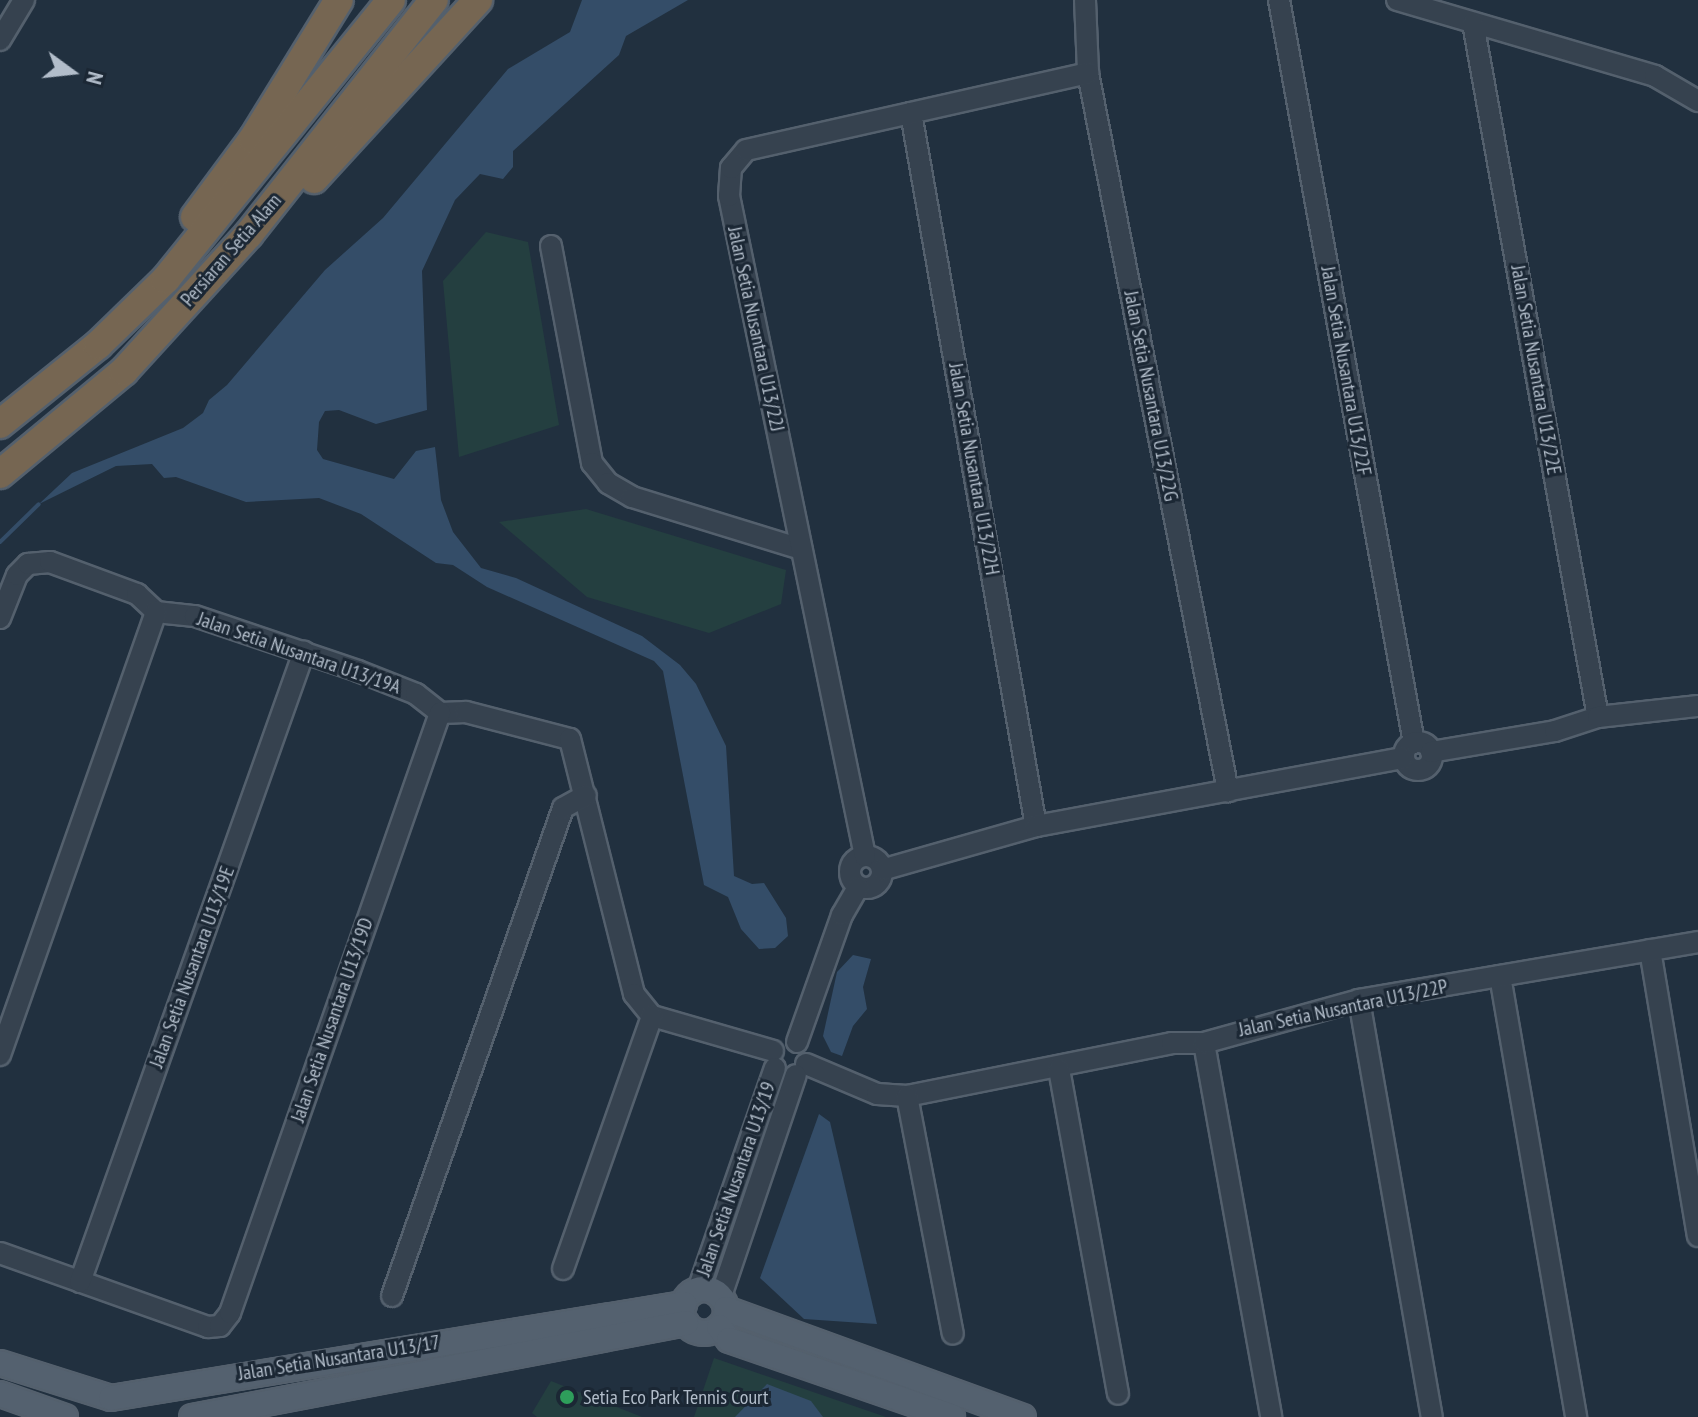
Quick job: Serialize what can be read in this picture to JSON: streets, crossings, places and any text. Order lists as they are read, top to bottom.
{
  "streets": {
    "highway": ["Persiaran Setia Alam"],
    "main road": ["Jalan Setia Nusantara U13/17"],
    "street": [
      "Jalan Setia Nusantara U13/22J",
      "Jalan Setia Nusantara U13/22E",
      "Jalan Setia Nusantara U13/22F",
      "Jalan Setia Nusantara U13/22G",
      "Jalan Setia Nusantara U13/22H",
      "Jalan Setia Nusantara U13/19A",
      "Jalan Setia Nusantara U13/19E",
      "Jalan Setia Nusantara U13/22P",
      "Jalan Setia Nusantara U13/19D",
      "Jalan Setia Nusantara U13/19"
    ]
  },
  "crossings": [
    ["Jalan Setia Nusantara U13/22J", "Jalan Setia Nusantara U13/22G"],
    ["Jalan Setia Nusantara U13/22J", "Jalan Setia Nusantara U13/22H"],
    ["Jalan Setia Nusantara U13/19A", "Jalan Setia Nusantara U13/19E"],
    ["Jalan Setia Nusantara U13/19A", "Jalan Setia Nusantara U13/19D"],
    ["Jalan Setia Nusantara U13/19E", "Jalan Setia Nusantara U13/19D"],
    ["Jalan Setia Nusantara U13/22P", "Jalan Setia Nusantara U13/19"],
    ["Jalan Setia Nusantara U13/19", "Jalan Setia Nusantara U13/17"]
  ],
  "places": ["Setia Eco Park Tennis Court"],
  "north": "right"
}
